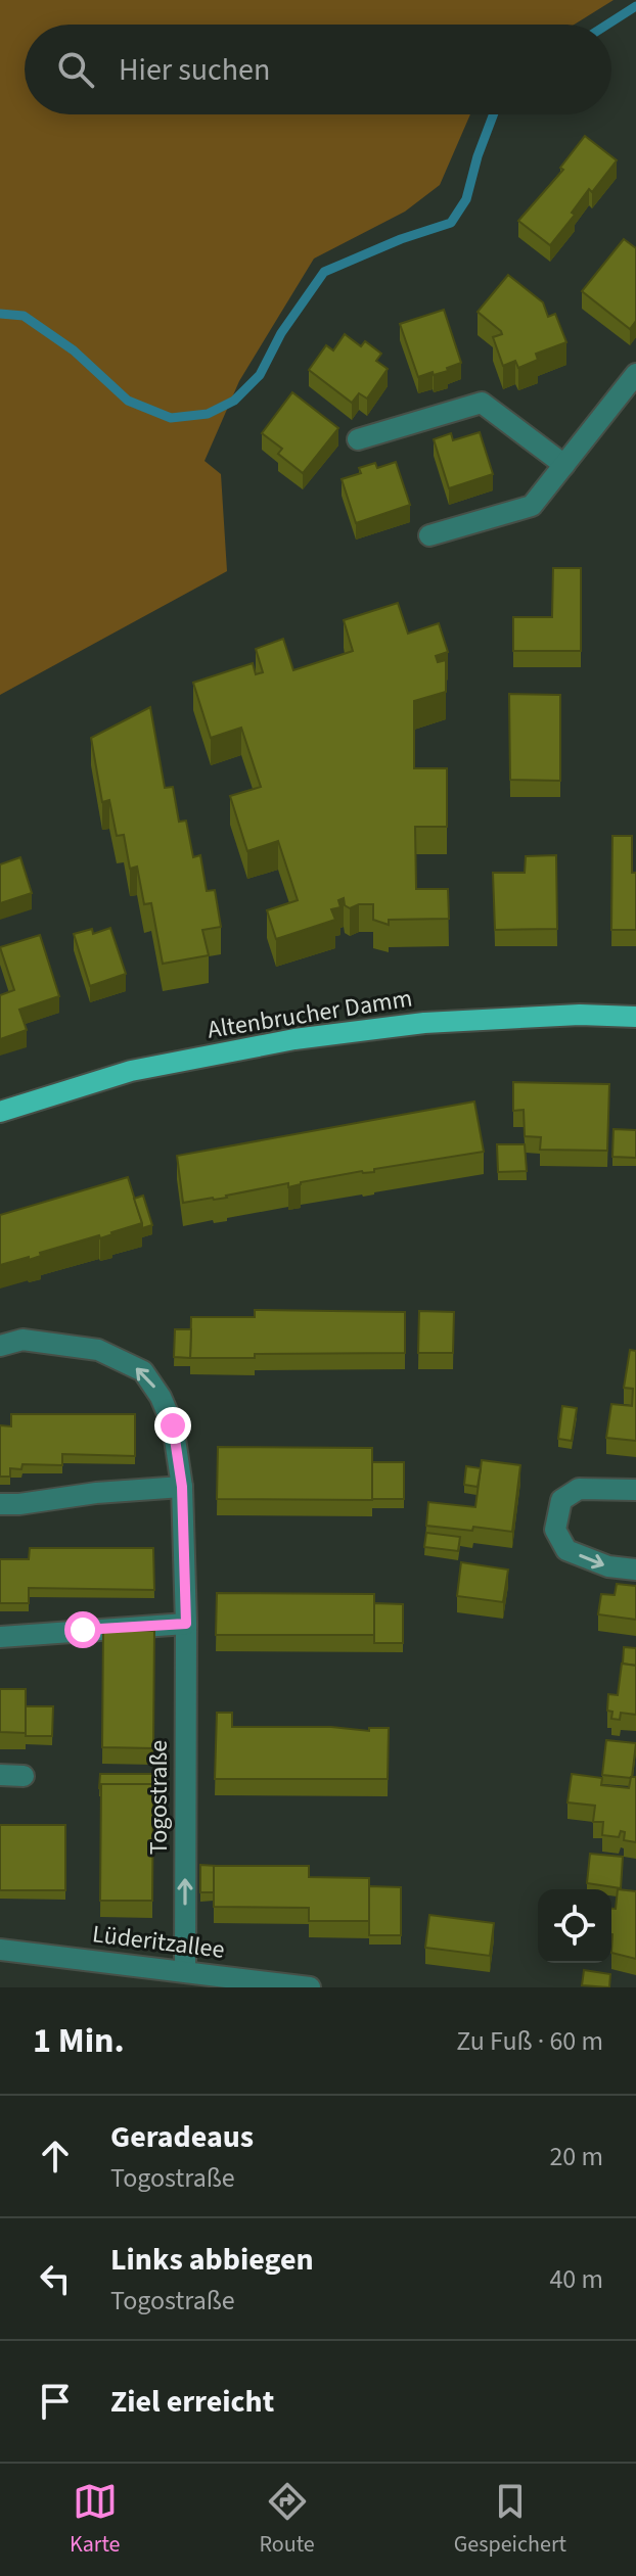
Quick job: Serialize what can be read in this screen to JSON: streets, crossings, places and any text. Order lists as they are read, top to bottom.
{
  "streets": {
    "main road": ["Altenbrucher Damm"],
    "street": ["Togostraße", "Lüderitzallee"]
  },
  "crossings": [
    ["Togostraße", "Lüderitzallee"]
  ],
  "one_way": ["Togostraße"],
  "page": {
    "search": "Hier suchen",
    "heading": ["1 Min.", "Zu Fuß · 60 m"],
    "list": [
      ["Geradeaus", "Togostraße", "20 m"],
      ["Links abbiegen", "Togostraße", "40 m"],
      "Ziel erreicht"
    ],
    "nav": ["Karte", "Route", "Gespeichert"]
  }
}
